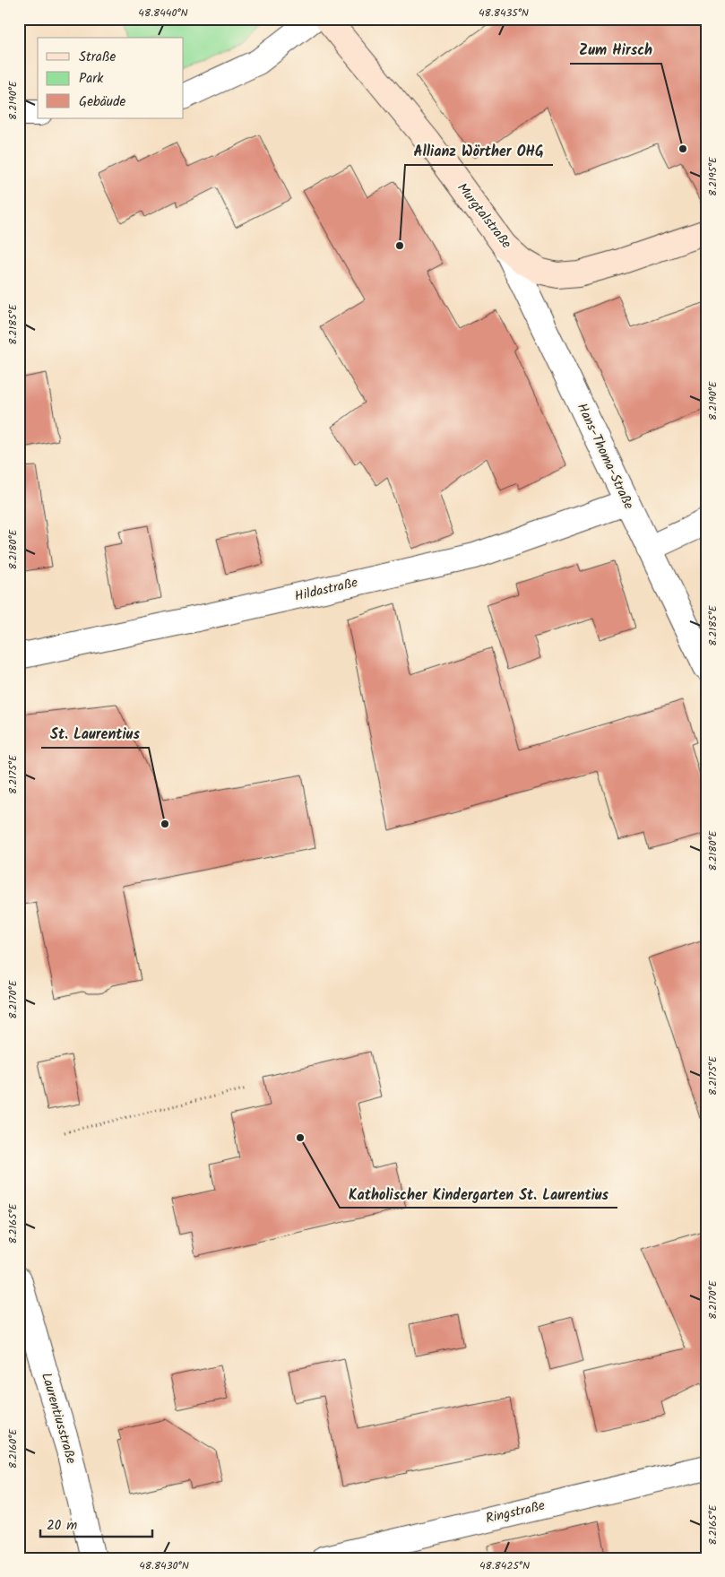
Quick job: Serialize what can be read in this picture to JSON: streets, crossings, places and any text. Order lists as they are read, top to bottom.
{
  "streets": {
    "main road": ["Murgtalstraße"],
    "street": [
      "Hans-Thoma-Straße",
      "Hildastraße",
      "Laurentiusstraße",
      "Ringstraße"
    ]
  },
  "crossings": [
    ["Murgtalstraße", "Hans-Thoma-Straße"],
    ["Hans-Thoma-Straße", "Hildastraße"]
  ],
  "places": [
    "Zum Hirsch",
    "Allianz Wörther OHG",
    "St. Laurentius",
    "Katholischer Kindergarten St. Laurentius"
  ],
  "legend": ["Straße", "Park", "Gebäude"],
  "scale_bar": "20 m",
  "coordinates": [
    "48.8440°N",
    "48.8435°N",
    "8.2190°E",
    "8.2195°E",
    "8.2185°E",
    "8.2180°E",
    "8.2175°E",
    "8.2170°E",
    "8.2165°E",
    "8.2160°E",
    "48.8430°N",
    "48.8425°N"
  ]
}
